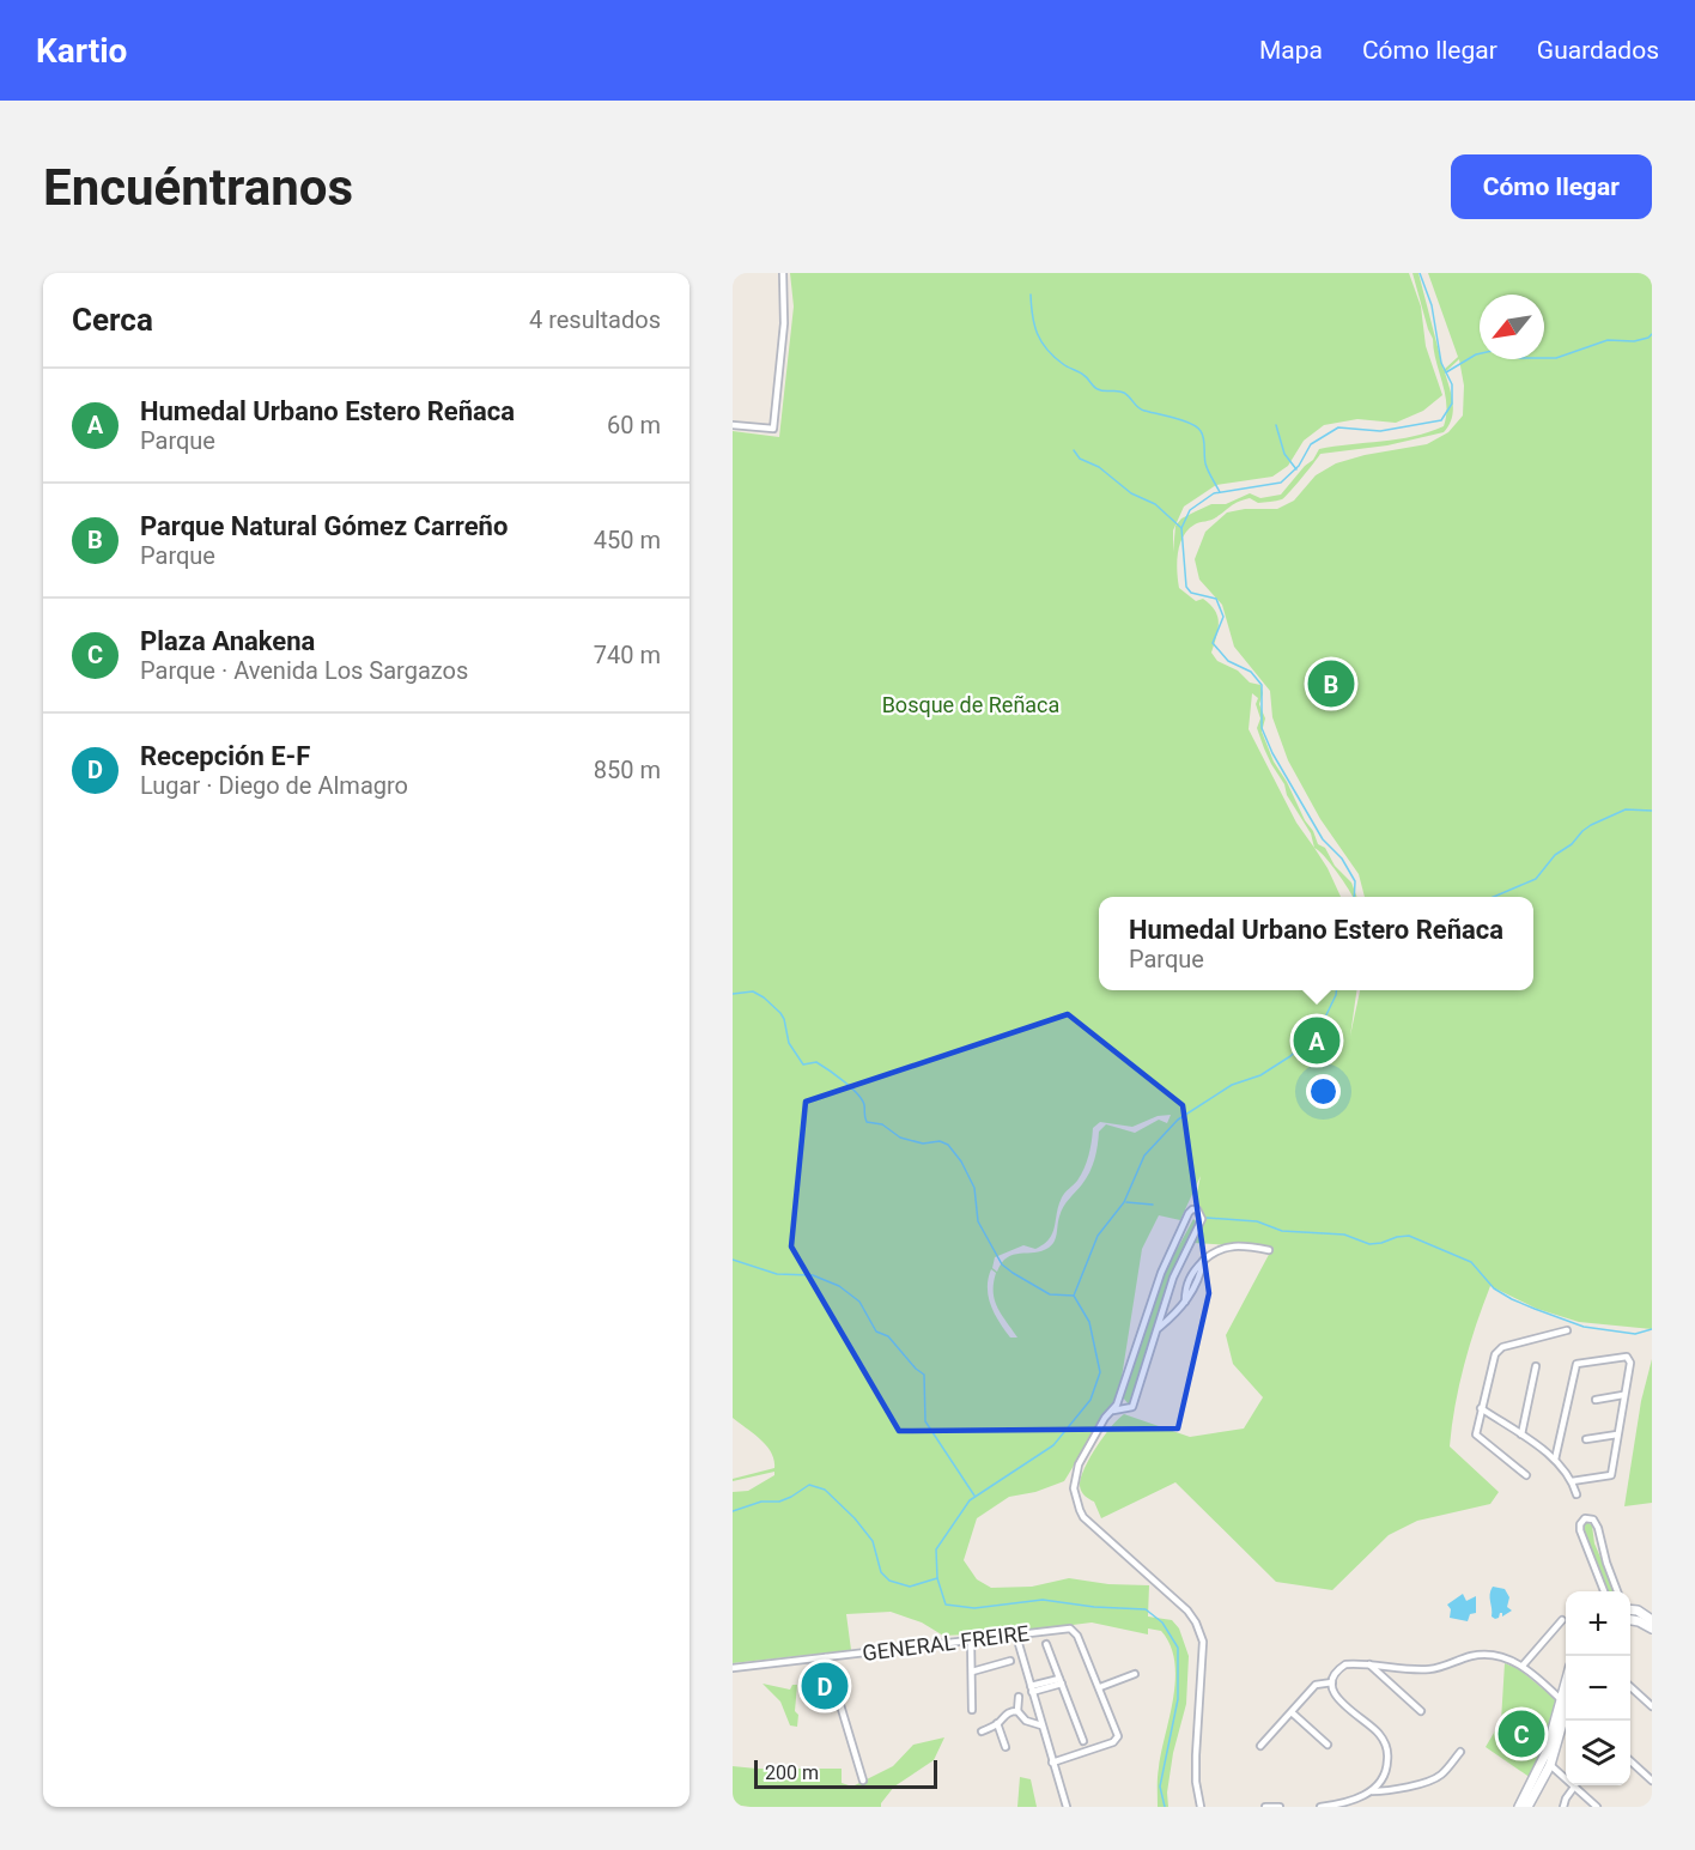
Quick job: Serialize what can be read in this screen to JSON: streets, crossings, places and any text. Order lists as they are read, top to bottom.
{
  "streets": {
    "street": ["GENERAL FREIRE"]
  },
  "parks": ["Bosque de Reñaca"],
  "scale_bar": "200 m",
  "north": "bottom left",
  "page": {
    "header": "Kartio",
    "nav": ["Mapa", "Cómo llegar", "Guardados"],
    "buttons": "Cómo llegar",
    "title": "Encuéntranos",
    "heading": ["Cerca", "4 resultados"],
    "list": [
      {
        "mark": "A",
        "name": "Humedal Urbano Estero Reñaca",
        "note": "Parque",
        "value": "60 m"
      },
      {
        "mark": "B",
        "name": "Parque Natural Gómez Carreño",
        "note": "Parque",
        "value": "450 m"
      },
      {
        "mark": "C",
        "name": "Plaza Anakena",
        "note": "Parque · Avenida Los Sargazos",
        "value": "740 m"
      },
      {
        "mark": "D",
        "name": "Recepción E-F",
        "note": "Lugar · Diego de Almagro",
        "value": "850 m"
      }
    ],
    "pins": [
      "B",
      "A",
      "D",
      "C"
    ],
    "popup": ["Humedal Urbano Estero Reñaca", "Parque"],
    "map_buttons": ["+", "−"],
    "scale": "200 m"
  }
}
